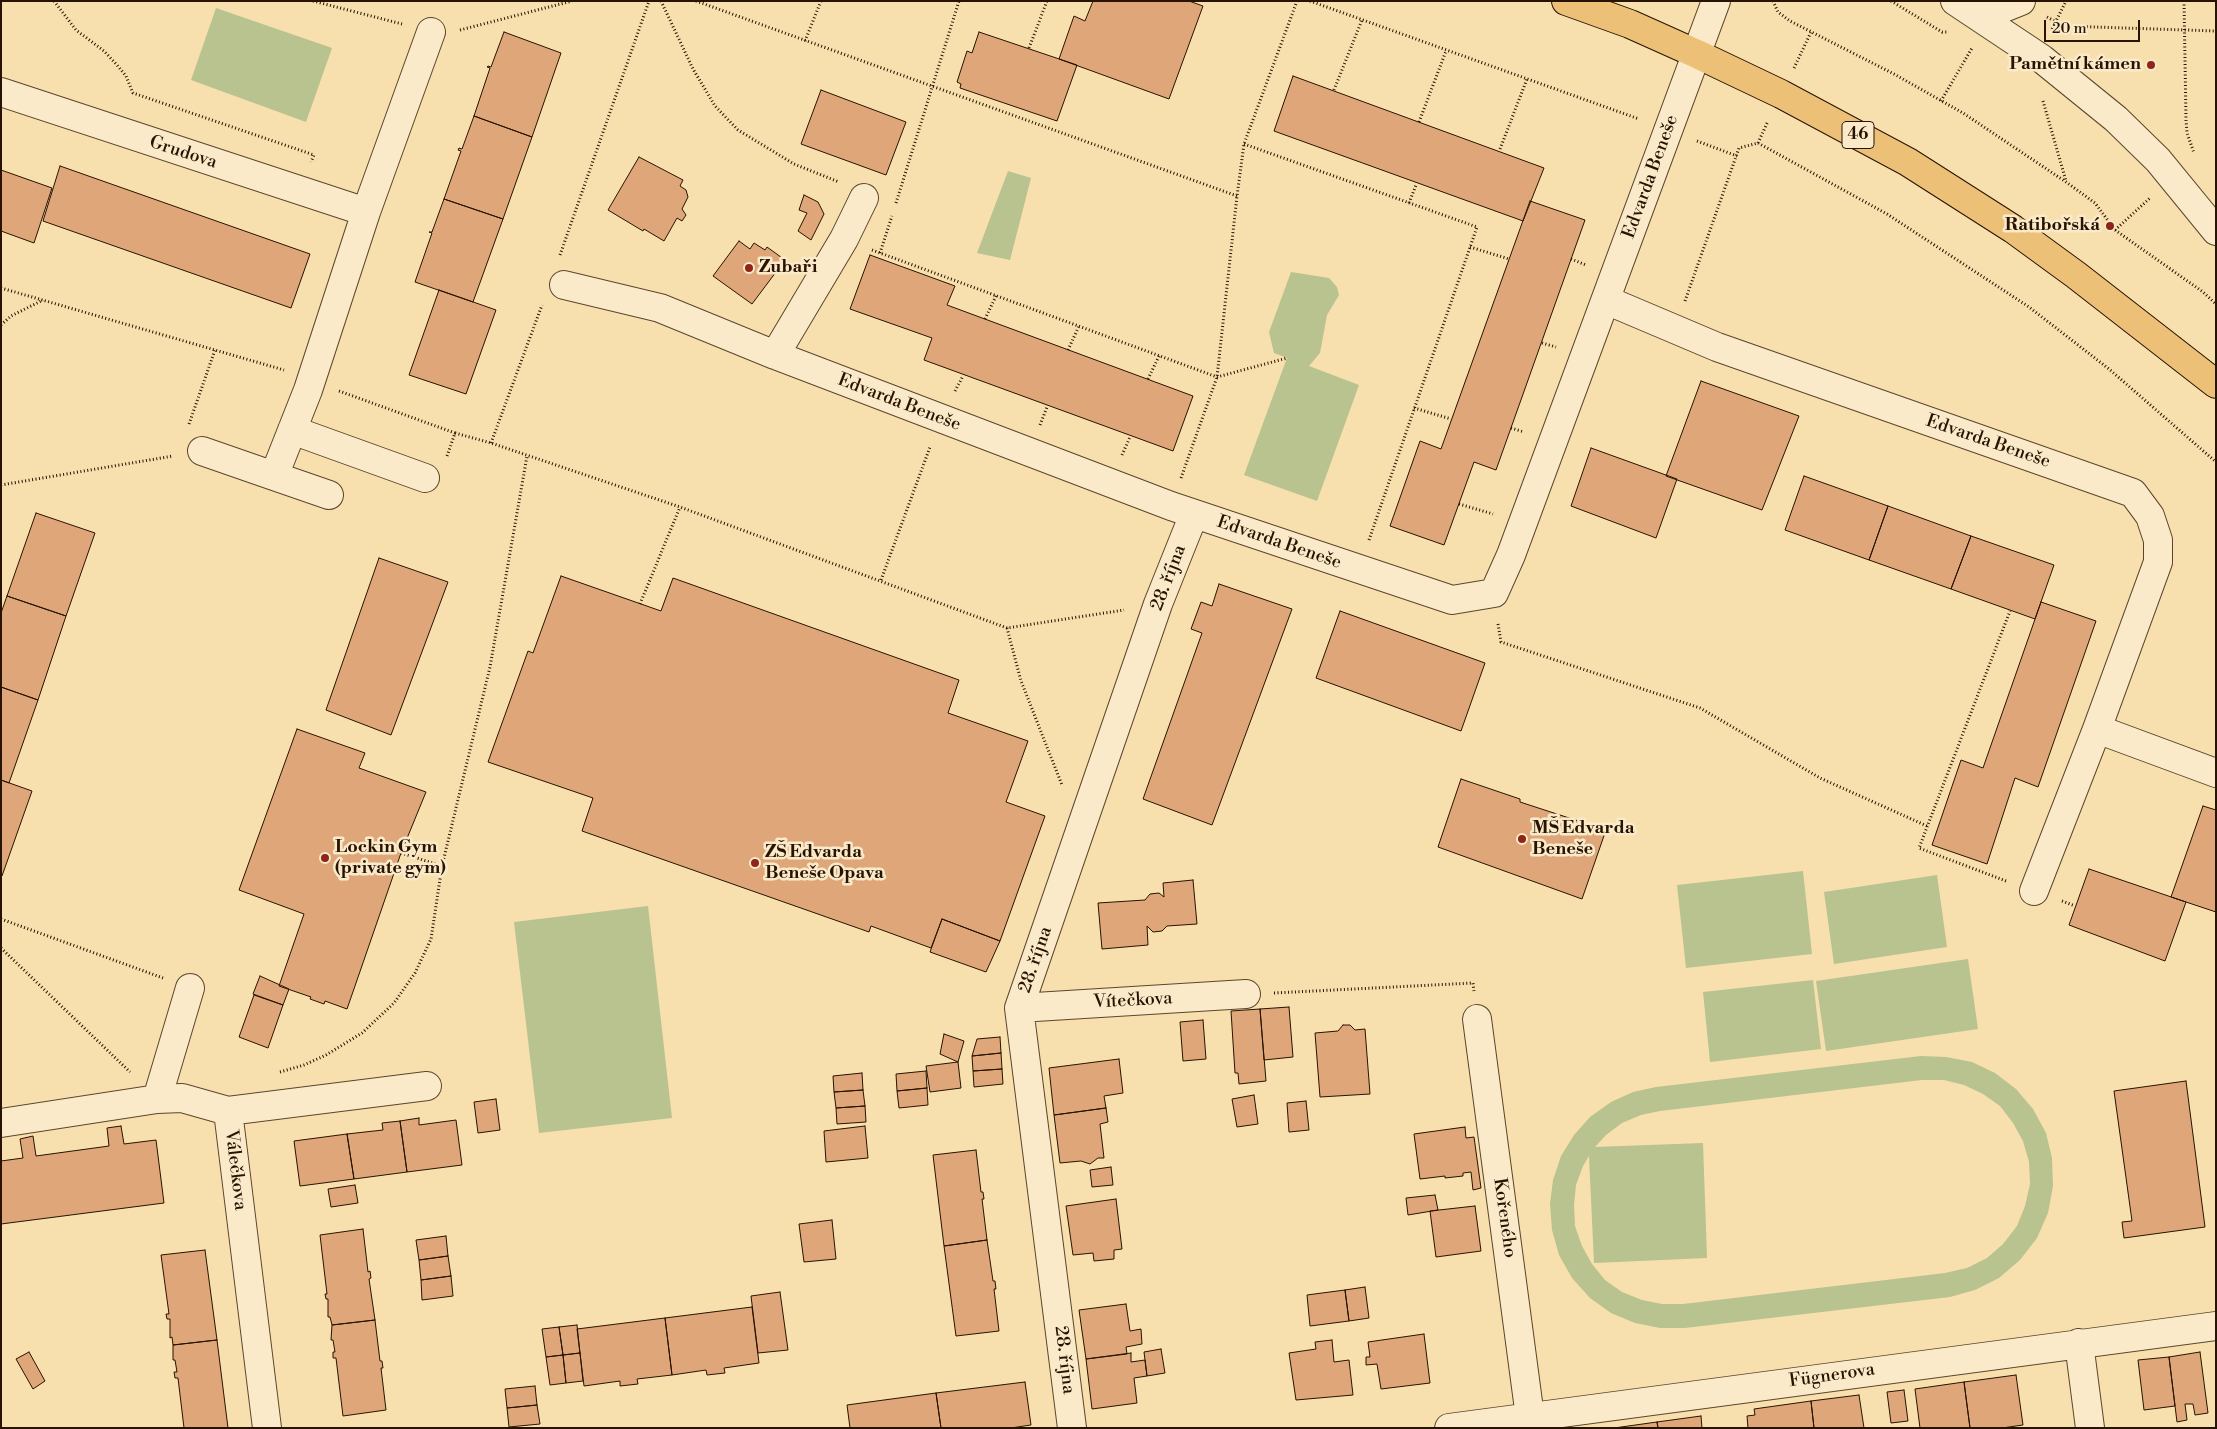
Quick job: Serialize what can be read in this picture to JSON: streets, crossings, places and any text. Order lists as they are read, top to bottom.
{
  "streets": {
    "main road": ["46"],
    "street": [
      "Grudova",
      "Edvarda Beneše",
      "28. října",
      "Vítečkova",
      "Válečkova",
      "Kořeného",
      "Fügnerova"
    ]
  },
  "crossings": [
    ["46", "Edvarda Beneše"],
    ["Edvarda Beneše", "28. října"],
    ["28. října", "Vítečkova"],
    ["Kořeného", "Fügnerova"]
  ],
  "places": [
    "Pamětní kámen",
    "Ratibořská",
    "Zubaři",
    "MŠ Edvarda Beneše",
    "Lockin Gym (private gym)",
    "ZŠ Edvarda Beneše Opava"
  ],
  "scale_bar": "20 m"
}
